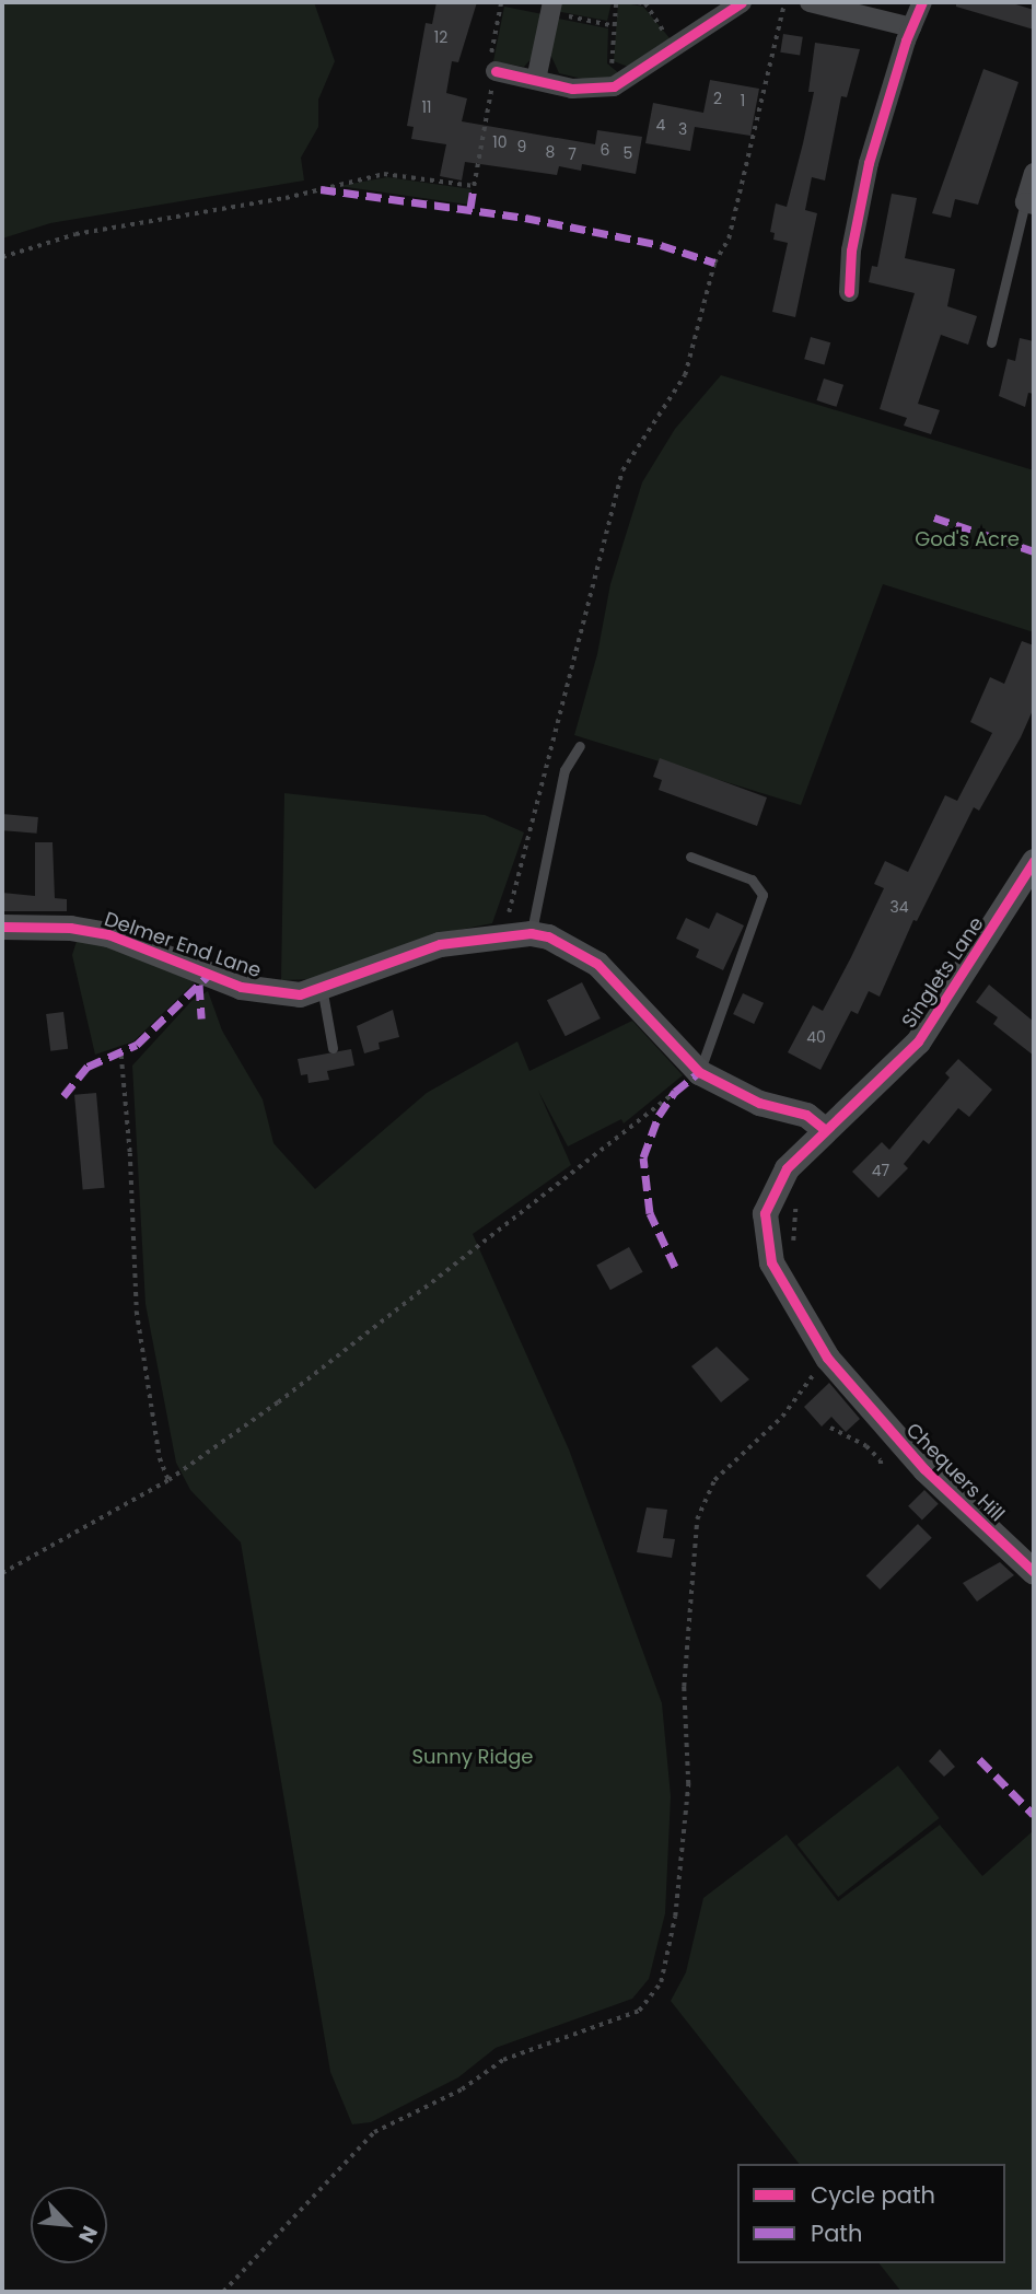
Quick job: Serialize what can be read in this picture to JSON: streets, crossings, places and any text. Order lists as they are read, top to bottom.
{
  "streets": {
    "street": ["Delmer End Lane", "Singlets Lane", "Chequers Hill"]
  },
  "crossings": [
    ["Delmer End Lane", "Singlets Lane"],
    ["Singlets Lane", "Chequers Hill"]
  ],
  "parks": ["God's Acre", "Sunny Ridge"],
  "house_numbers": [
    "12",
    "2",
    "1",
    "11",
    "4",
    "3",
    "10",
    "9",
    "6",
    "8",
    "5",
    "7",
    "34",
    "40",
    "47"
  ],
  "legend": ["Cycle path", "Path"],
  "north": "bottom right"
}
